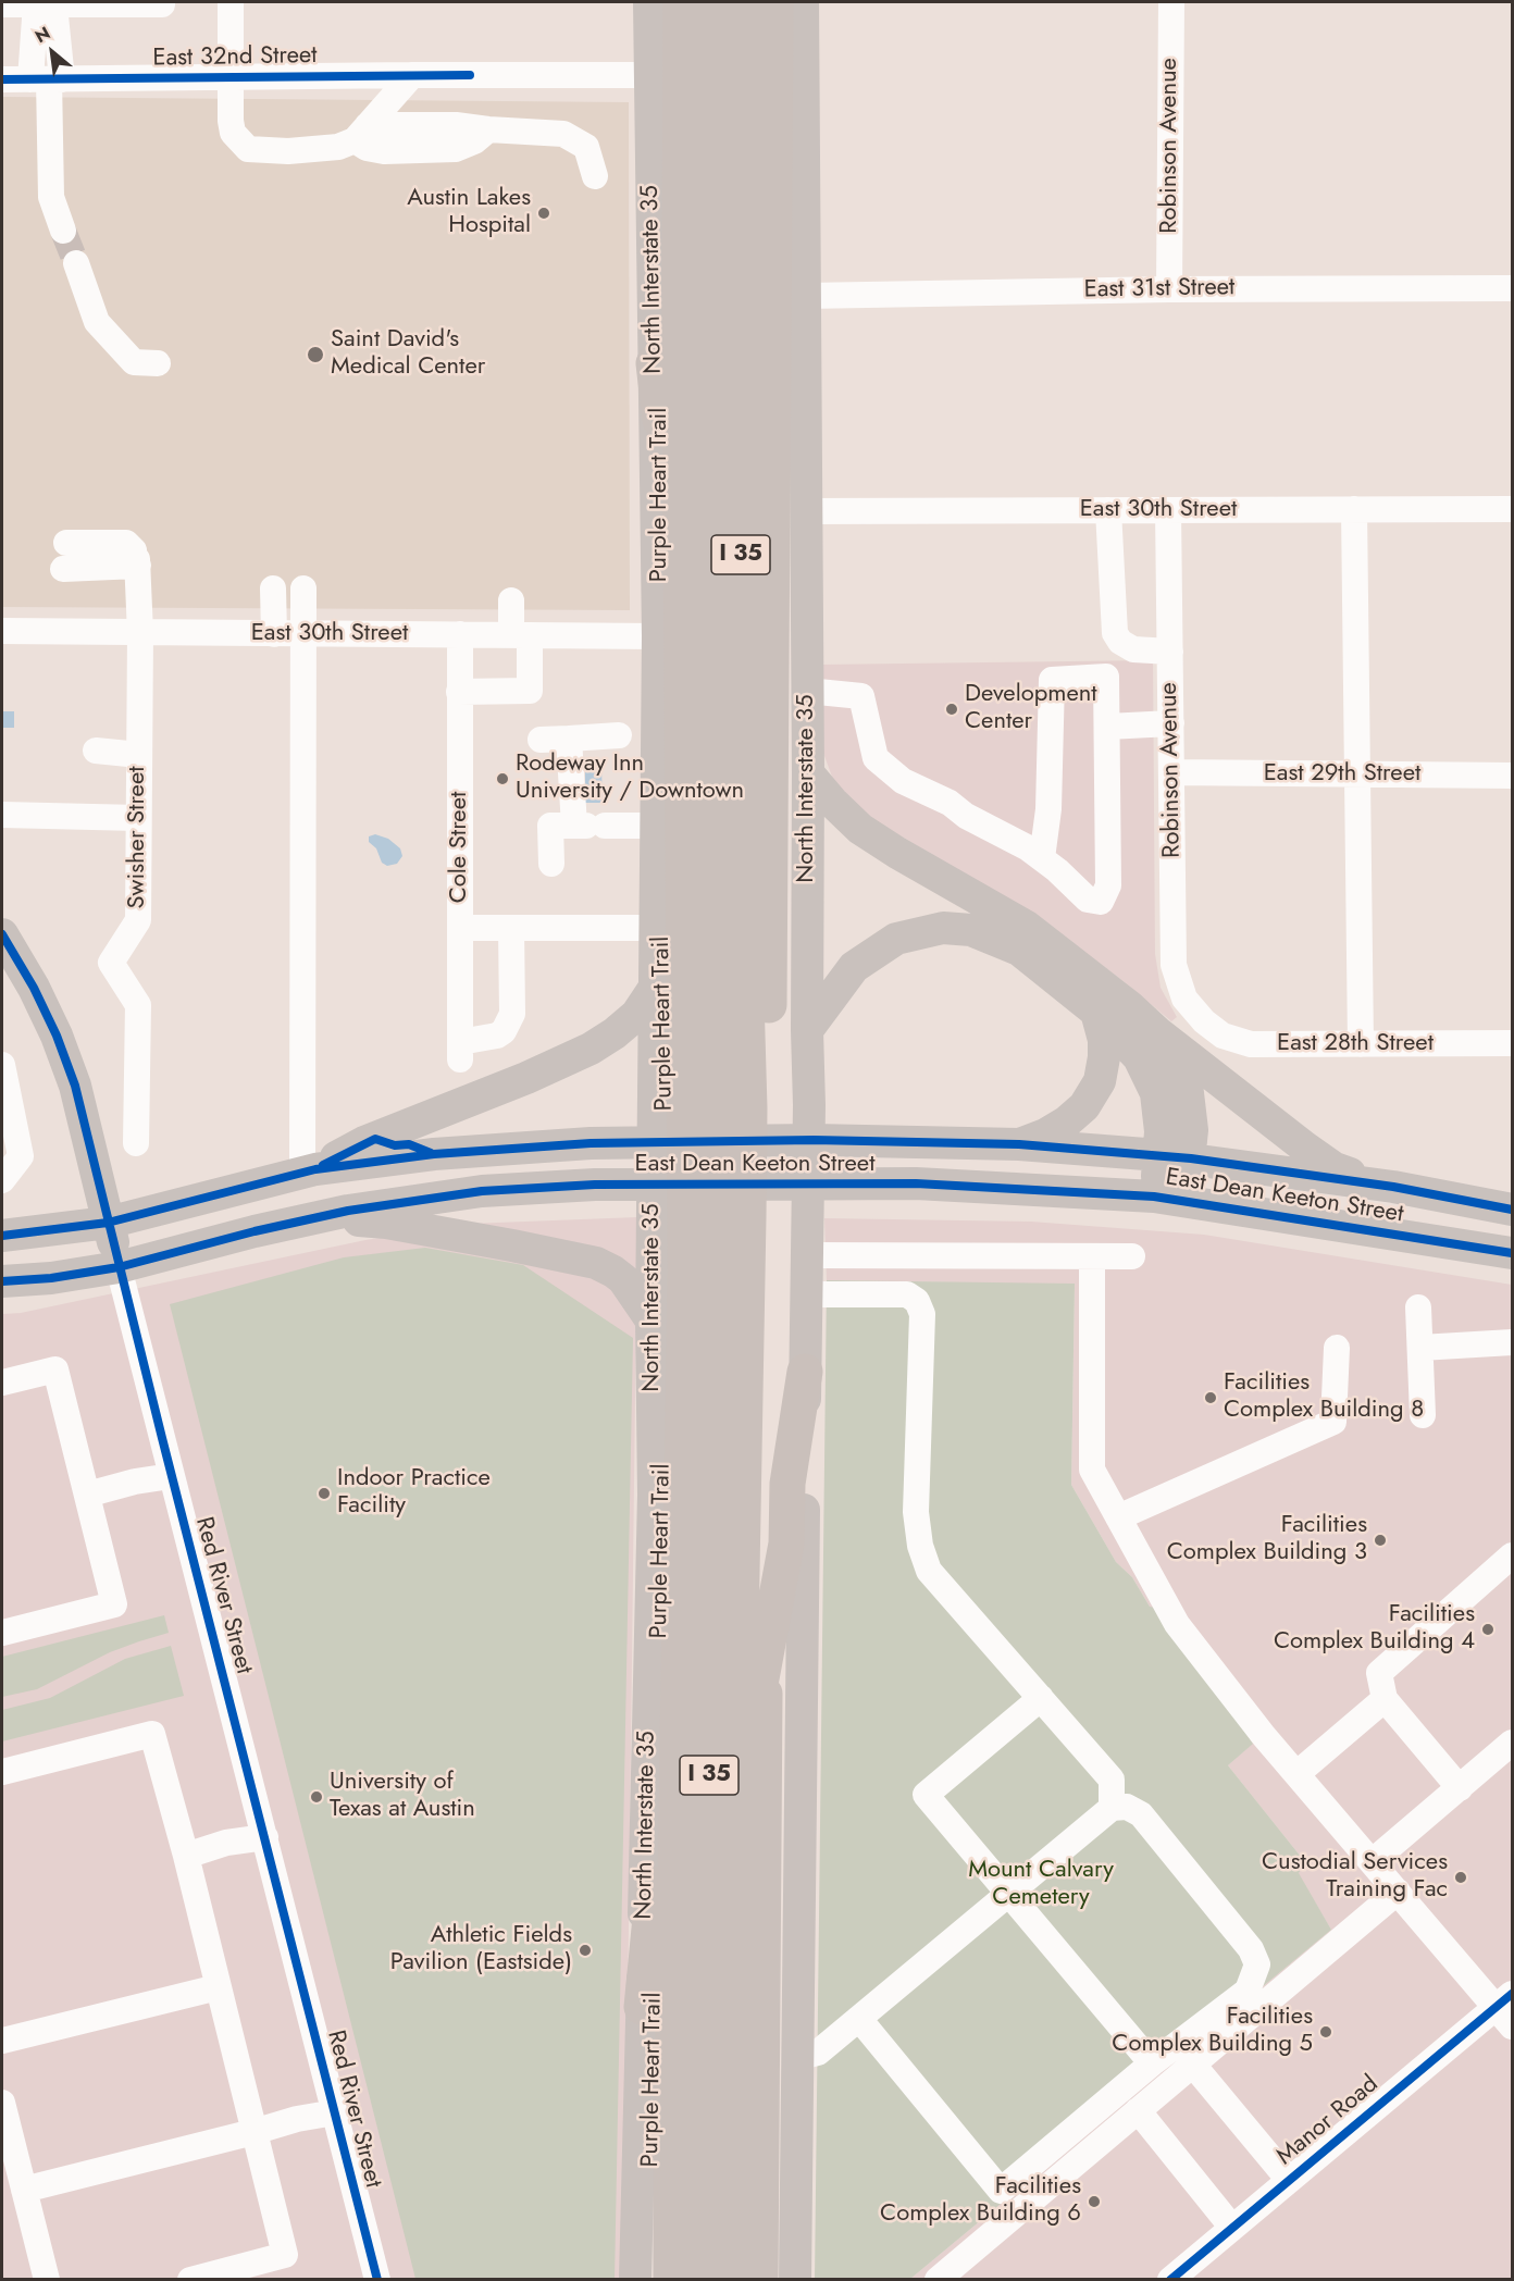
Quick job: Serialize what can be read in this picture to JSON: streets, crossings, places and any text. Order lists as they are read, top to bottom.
{
  "streets": {
    "highway": ["Purple Heart Trail", "I 35"],
    "main road": ["North Interstate 35", "East Dean Keeton Street", "Red River Street"],
    "street": [
      "East 32nd Street",
      "Robinson Avenue",
      "East 31st Street",
      "East 30th Street",
      "East 29th Street",
      "Swisher Street",
      "Cole Street",
      "East 28th Street",
      "Manor Road"
    ]
  },
  "crossings": [
    ["East 32nd Street", "North Interstate 35"],
    ["Robinson Avenue", "East 31st Street"],
    ["Robinson Avenue", "East 30th Street"],
    ["Robinson Avenue", "East 29th Street"],
    ["Robinson Avenue", "East 28th Street"],
    ["North Interstate 35", "East 31st Street"],
    ["North Interstate 35", "East 30th Street"],
    ["East 30th Street", "Swisher Street"],
    ["East 30th Street", "Cole Street"],
    ["East Dean Keeton Street", "Red River Street"]
  ],
  "parks": ["Mount Calvary Cemetery"],
  "places": [
    "Austin Lakes Hospital",
    "Saint David's Medical Center",
    "Development Center",
    "Rodeway Inn University / Downtown",
    "Facilities Complex Building 8",
    "Indoor Practice Facility",
    "Facilities Complex Building 3",
    "Facilities Complex Building 4",
    "University of Texas at Austin",
    "Custodial Services Training Fac",
    "Athletic Fields Pavilion (Eastside)",
    "Facilities Complex Building 5",
    "Facilities Complex Building 6"
  ],
  "north": "top left"
}
